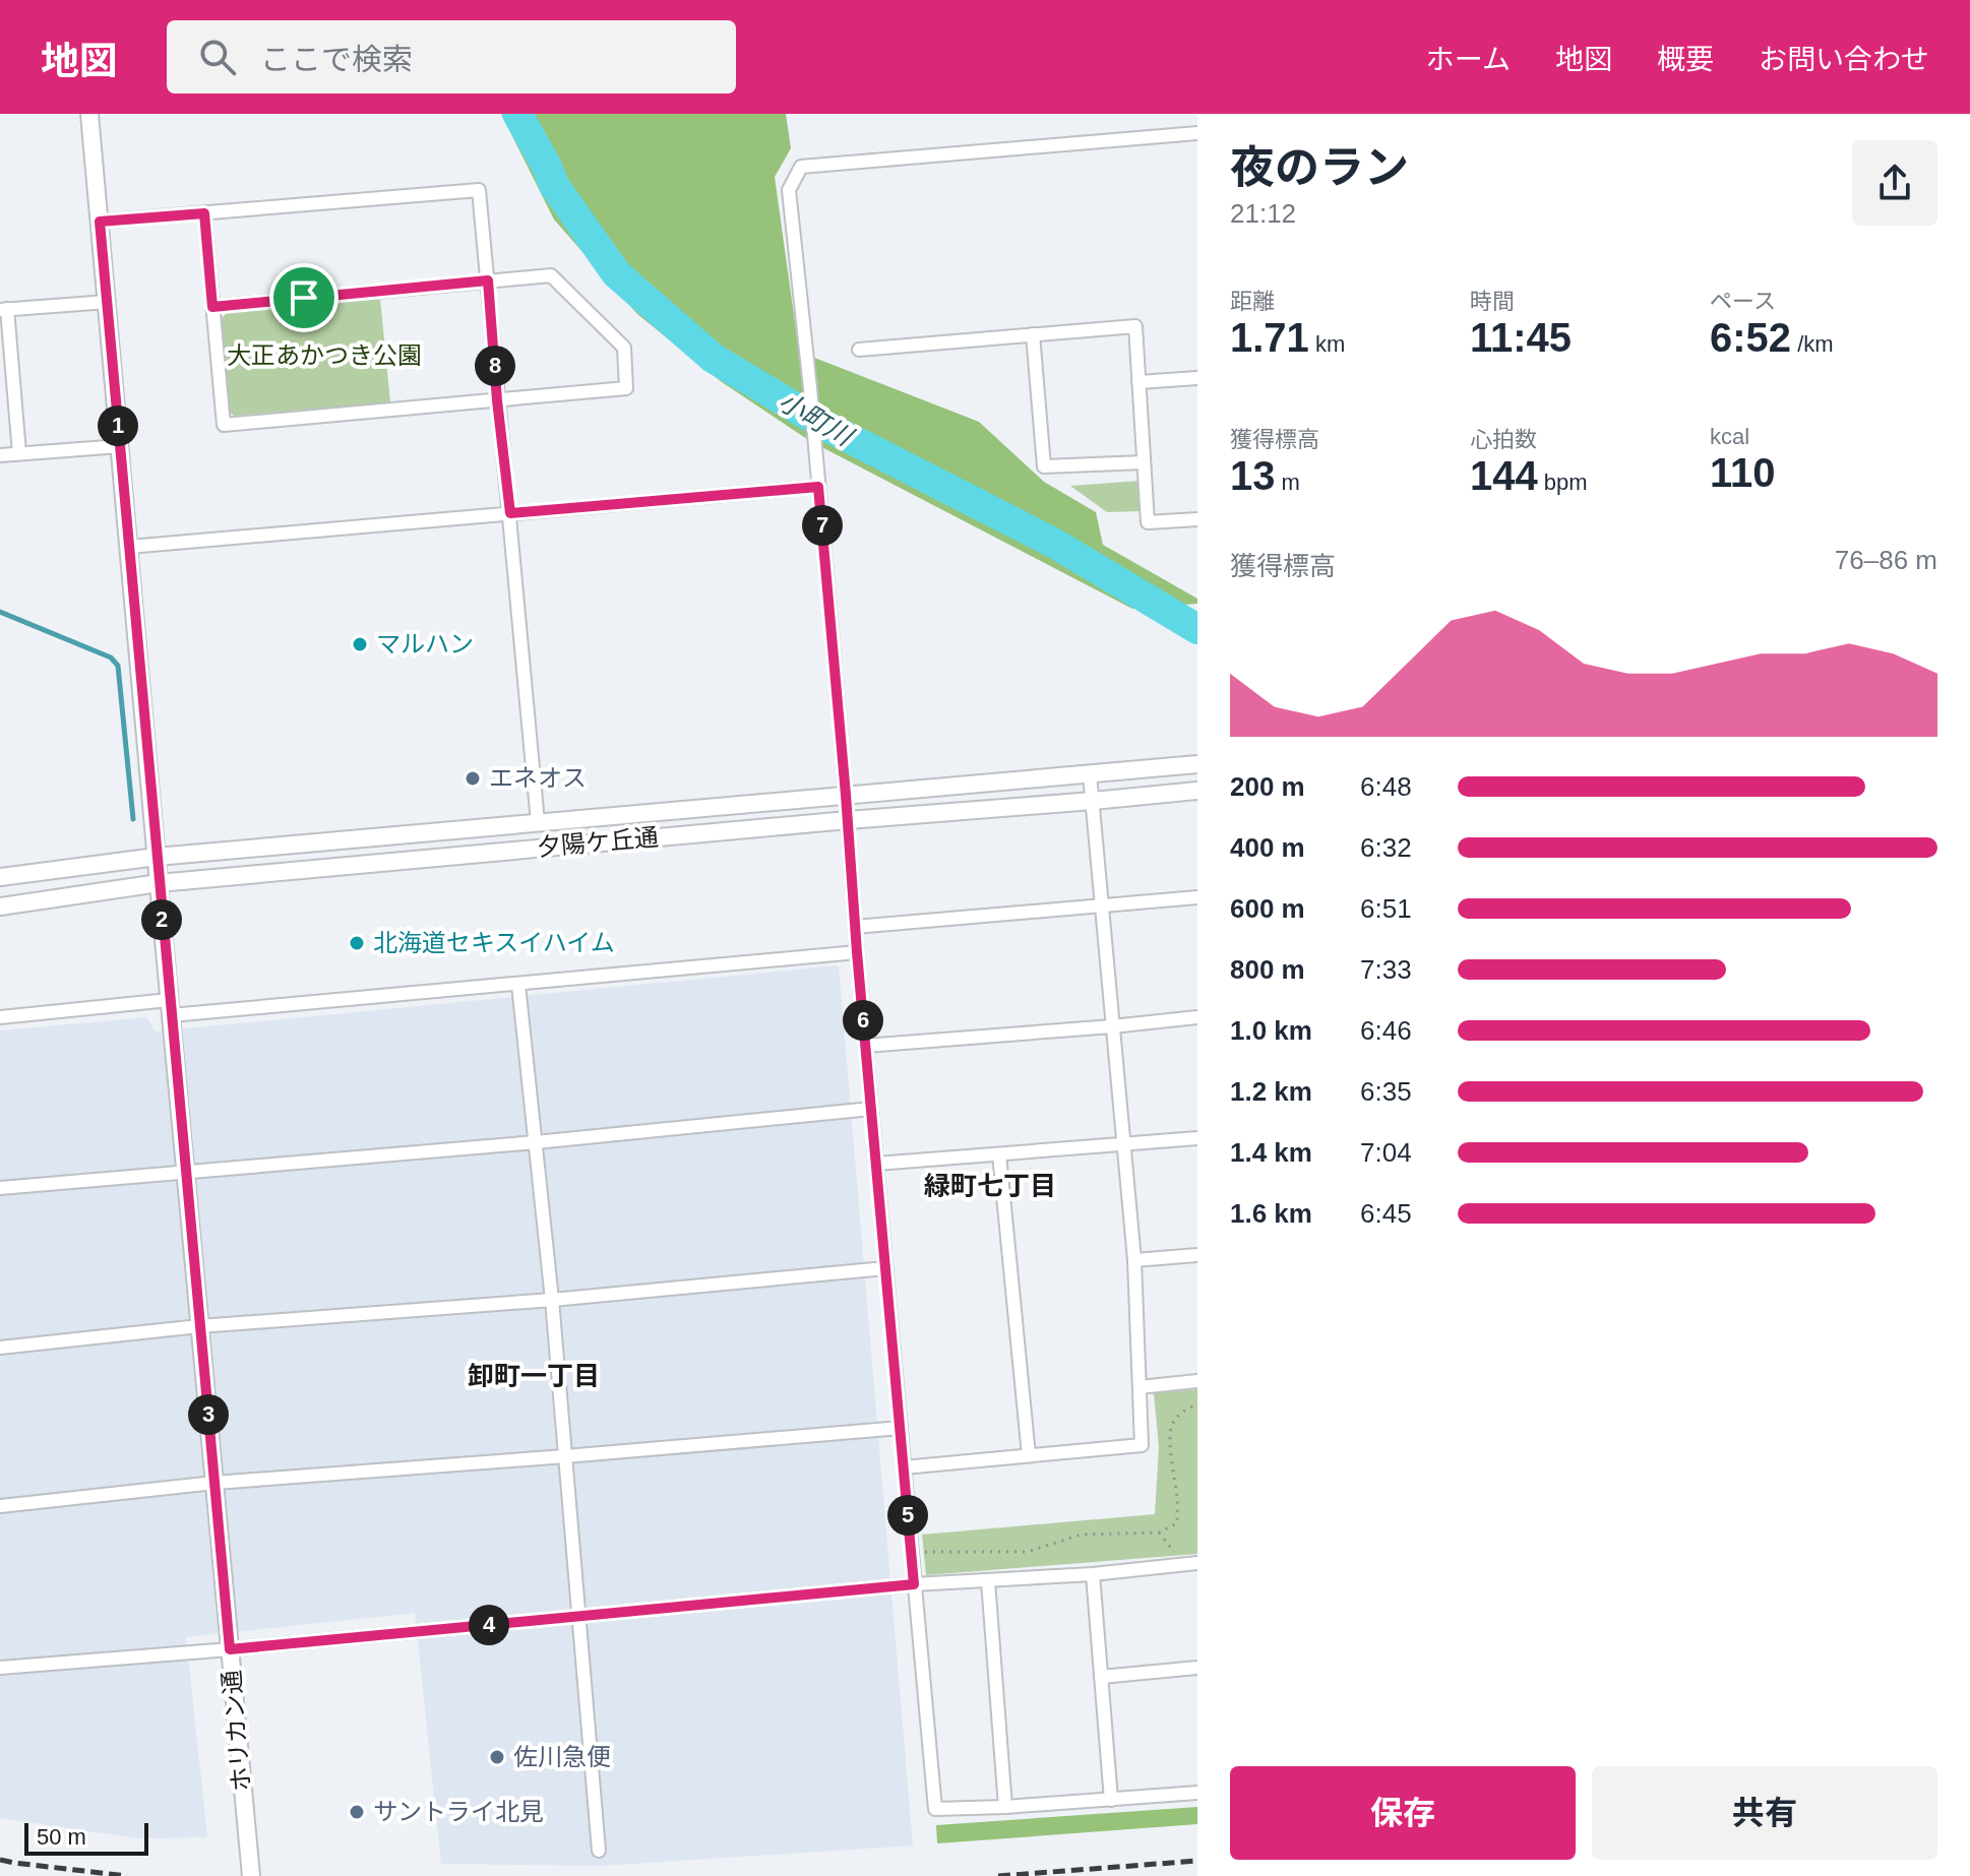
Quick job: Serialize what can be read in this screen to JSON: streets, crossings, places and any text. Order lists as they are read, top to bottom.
{
  "streets": {
    "street": ["夕陽ケ丘通", "ホリカン通"]
  },
  "crossings": [
    ["夕陽ケ丘通", "ホリカン通"]
  ],
  "districts": ["緑町七丁目", "卸町一丁目"],
  "water": ["小町川"],
  "parks": ["大正あかつき公園"],
  "places": [
    "マルハン",
    "エネオス",
    "北海道セキスイハイム",
    "佐川急便",
    "サントライ北見"
  ],
  "scale_bar": "50 m",
  "page": {
    "header": "地図",
    "search": "ここで検索",
    "nav": [
      "ホーム",
      "地図",
      "概要",
      "お問い合わせ"
    ],
    "heading": ["夜のラン", "21:12"],
    "stats": [
      ["距離", "1.71 km"],
      ["時間", "11:45"],
      ["ペース", "6:52 /km"],
      ["獲得標高", "13 m"],
      ["心拍数", "144 bpm"],
      ["kcal", "110"]
    ],
    "pins": [
      "8",
      "1",
      "7",
      "2",
      "6",
      "3",
      "5",
      "4"
    ],
    "chart": ["獲得標高", "76–86 m"],
    "list": [
      {
        "name": "200 m",
        "note": "6:48"
      },
      {
        "name": "400 m",
        "note": "6:32"
      },
      {
        "name": "600 m",
        "note": "6:51"
      },
      {
        "name": "800 m",
        "note": "7:33"
      },
      {
        "name": "1.0 km",
        "note": "6:46"
      },
      {
        "name": "1.2 km",
        "note": "6:35"
      },
      {
        "name": "1.4 km",
        "note": "7:04"
      },
      {
        "name": "1.6 km",
        "note": "6:45"
      }
    ],
    "buttons": ["保存", "共有"],
    "scale": "50 m"
  }
}
